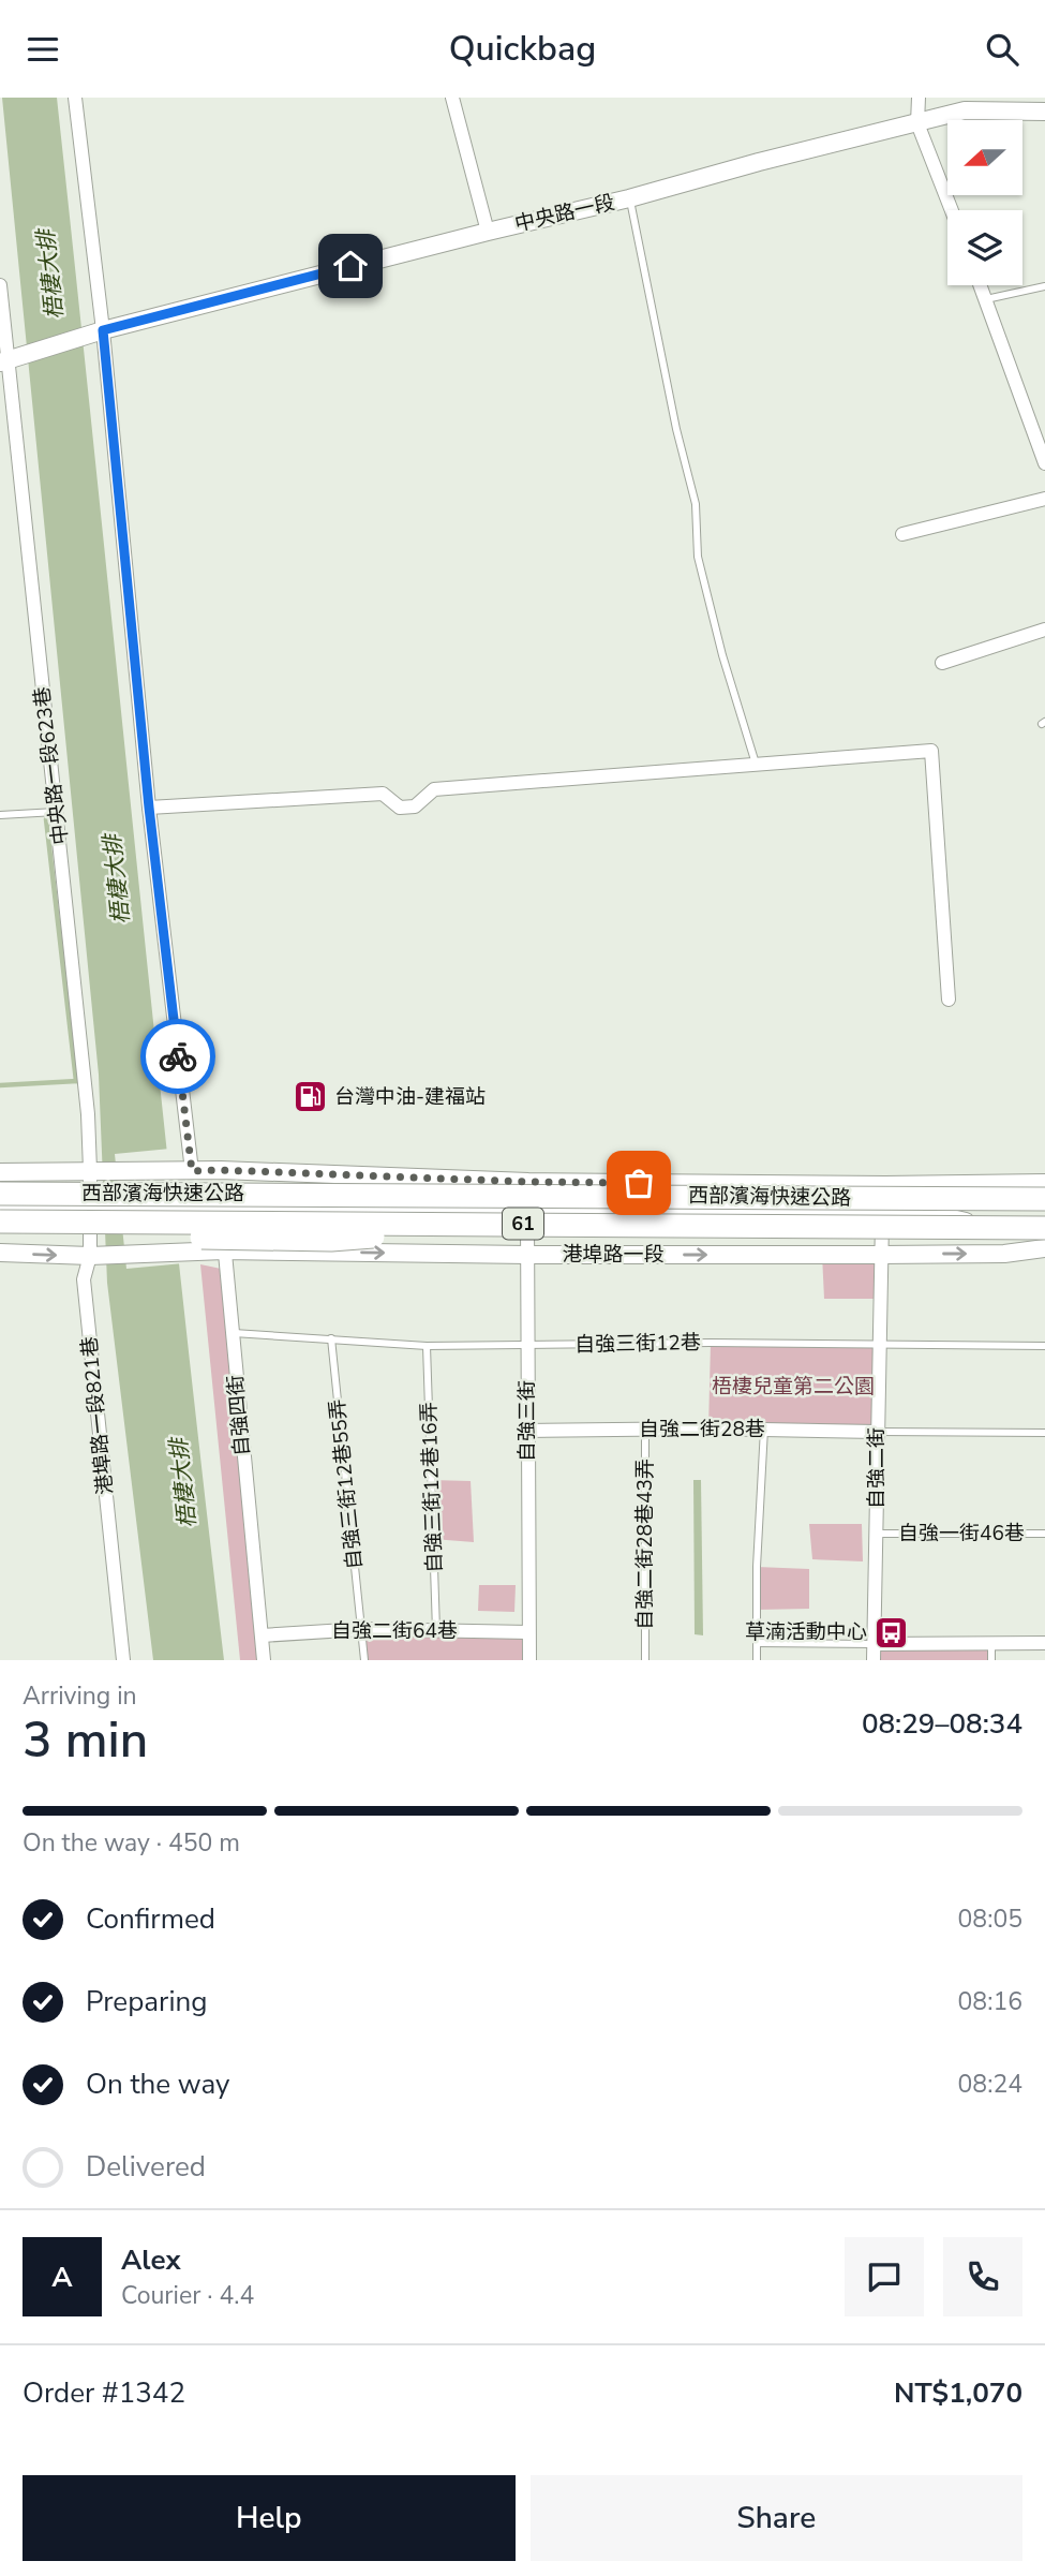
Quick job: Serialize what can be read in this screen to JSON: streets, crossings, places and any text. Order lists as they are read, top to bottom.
{
  "streets": {
    "highway": ["西部濱海快速公路", "61"],
    "street": [
      "中央路一段",
      "中央路一段623巷",
      "港埠路一段",
      "港埠路一段821巷",
      "自強四街",
      "自強三街",
      "自強二街28巷",
      "自強二街",
      "自強二街64巷"
    ],
    "lane": [
      "自強三街12巷",
      "自強三街12巷55弄",
      "自強三街12巷16弄",
      "自強一街46巷",
      "自強二街28巷43弄"
    ]
  },
  "crossings": [
    ["中央路一段", "中央路一段623巷"],
    ["中央路一段623巷", "港埠路一段821巷"],
    ["港埠路一段", "港埠路一段821巷"],
    ["港埠路一段", "自強四街"],
    ["港埠路一段", "自強三街"],
    ["港埠路一段", "自強二街"],
    ["自強三街12巷", "自強四街"],
    ["自強三街12巷", "自強三街"],
    ["自強三街12巷", "自強二街"],
    ["自強三街12巷", "自強三街12巷55弄"],
    ["自強三街12巷", "自強三街12巷16弄"],
    ["自強四街", "自強二街64巷"],
    ["自強三街", "自強二街28巷"],
    ["自強三街", "自強二街64巷"],
    ["自強二街28巷", "自強二街"],
    ["自強二街28巷", "自強二街28巷43弄"],
    ["自強二街", "自強一街46巷"],
    ["自強三街12巷55弄", "自強二街64巷"],
    ["自強三街12巷16弄", "自強二街64巷"]
  ],
  "water": ["梧棲大排"],
  "parks": ["梧棲兒童第二公園"],
  "places": {
    "fuel station": ["台灣中油-建福站"],
    "bus stop": ["草湳活動中心"]
  },
  "north": "left",
  "page": {
    "header": "Quickbag",
    "heading": ["3 min", "Arriving in", "08:29–08:34"],
    "panel": [
      "Alex",
      "Courier · 4.4",
      "Order #1342",
      "NT$1,070"
    ],
    "bar": "On the way · 450 m",
    "list": [
      ["Confirmed", "08:05"],
      ["Preparing", "08:16"],
      ["On the way", "08:24"],
      "Delivered"
    ],
    "round": "A",
    "buttons": ["Help", "Share"]
  }
}
